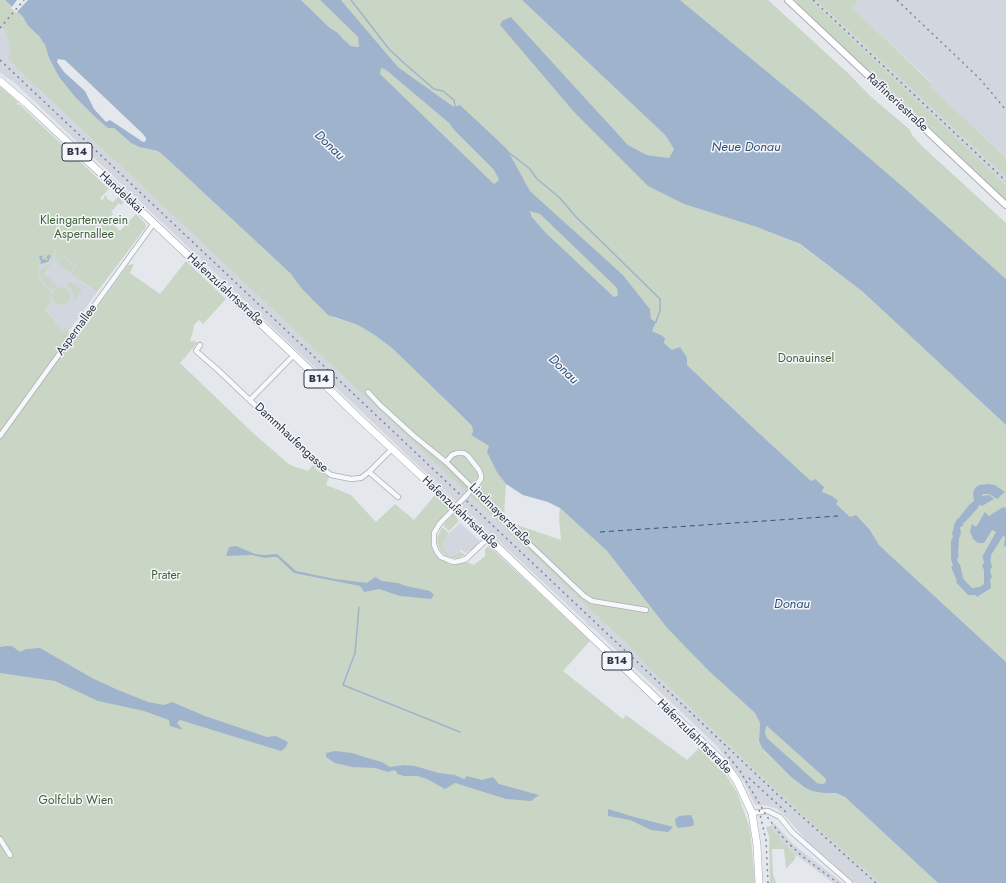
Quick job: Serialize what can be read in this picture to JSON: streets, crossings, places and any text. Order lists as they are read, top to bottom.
{
  "streets": {
    "main road": [
      "Raffineriestraße",
      "B14",
      "Handelskai",
      "Hafenzufahrtsstraße"
    ],
    "street": ["Aspernallee", "Dammhaufengasse", "Lindmayerstraße"]
  },
  "crossings": [
    ["B14", "Hafenzufahrtsstraße"],
    ["Handelskai", "Hafenzufahrtsstraße"],
    ["Handelskai", "Aspernallee"],
    ["Hafenzufahrtsstraße", "Aspernallee"],
    ["Hafenzufahrtsstraße", "Dammhaufengasse"]
  ],
  "water": ["Donau", "Neue Donau"],
  "parks": [
    "Kleingartenverein Aspernallee",
    "Donauinsel",
    "Prater",
    "Golfclub Wien"
  ]
}
